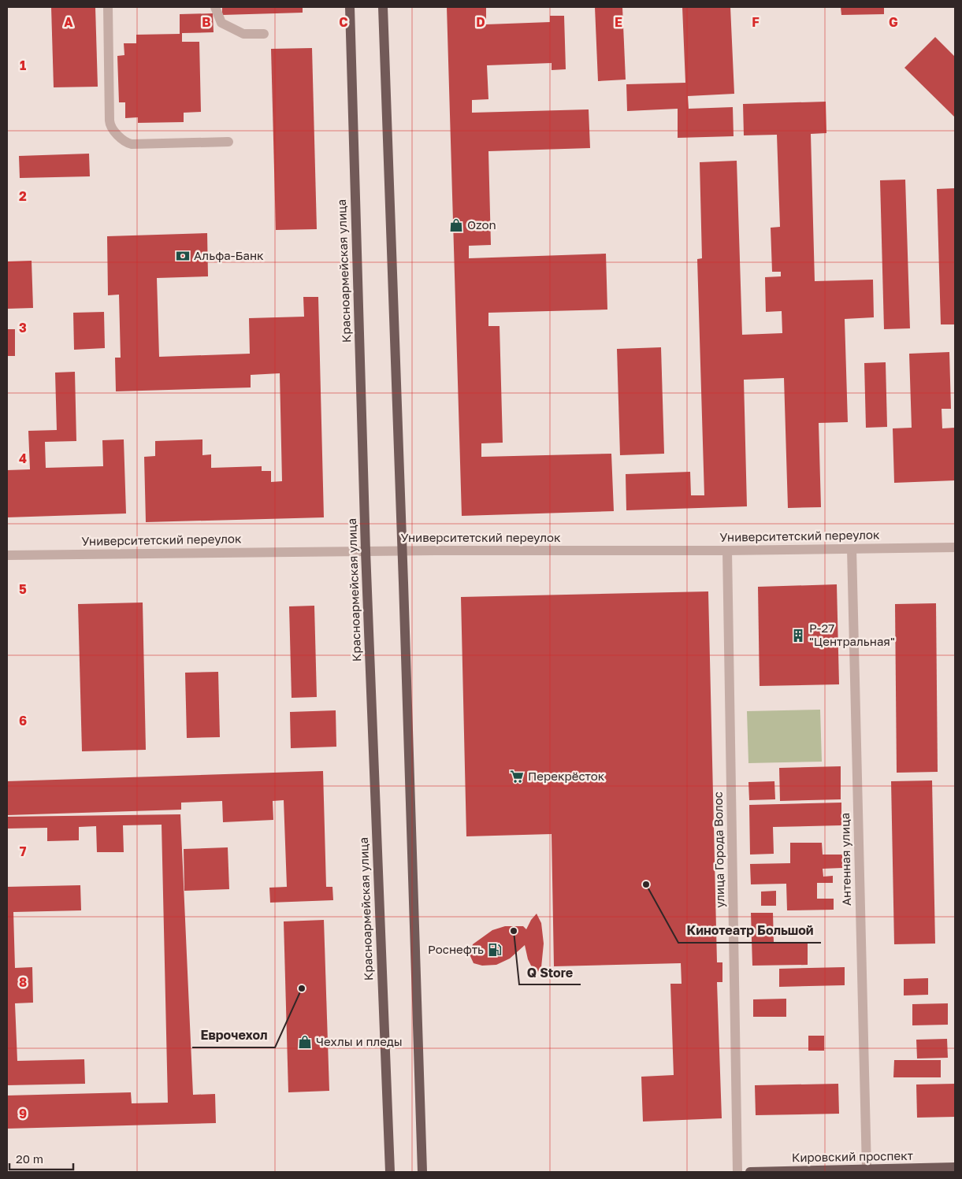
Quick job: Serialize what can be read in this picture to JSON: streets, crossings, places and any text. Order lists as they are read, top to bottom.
{
  "streets": {
    "main road": ["Красноармейская улица", "Кировский проспект"],
    "street": ["Университетский переулок", "улица Города Волос", "Антенная улица"]
  },
  "crossings": [
    ["Красноармейская улица", "Университетский переулок"],
    ["Университетский переулок", "улица Города Волос"],
    ["Университетский переулок", "Антенная улица"],
    ["Антенная улица", "Кировский проспект"]
  ],
  "places": {
    "shop": ["Ozon", "Чехлы и пледы"],
    "bank": ["Альфа-Банк"],
    "building": ["Р-27 \"Центральная\""],
    "supermarket": ["Перекрёсток"],
    "other": ["Кинотеатр Большой", "Q Store", "Еврочехол"],
    "fuel station": ["Роснефть"]
  },
  "scale_bar": "20 m",
  "grid": {
    "columns": [
      "A",
      "B",
      "C",
      "D",
      "E",
      "F",
      "G"
    ],
    "rows": [
      "1",
      "2",
      "3",
      "4",
      "5",
      "6",
      "7",
      "8",
      "9"
    ]
  }
}
